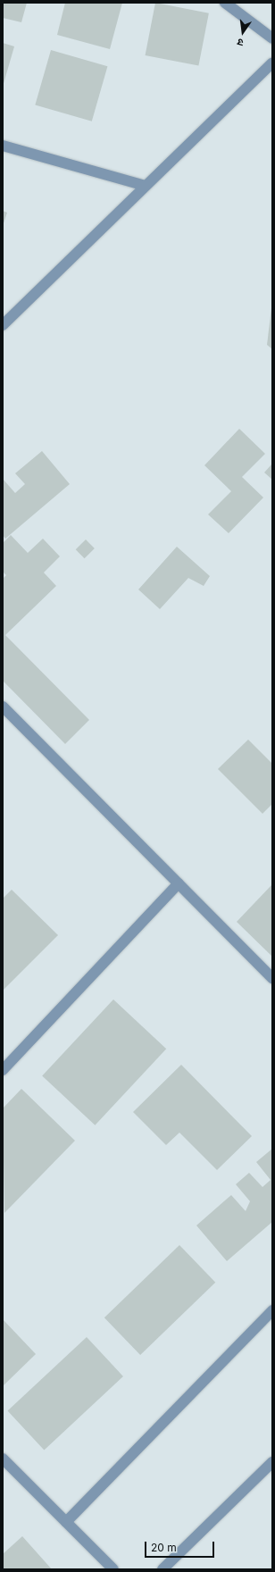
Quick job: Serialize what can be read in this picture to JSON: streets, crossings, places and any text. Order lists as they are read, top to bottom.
{
  "scale_bar": "20 m",
  "north": "bottom"
}
